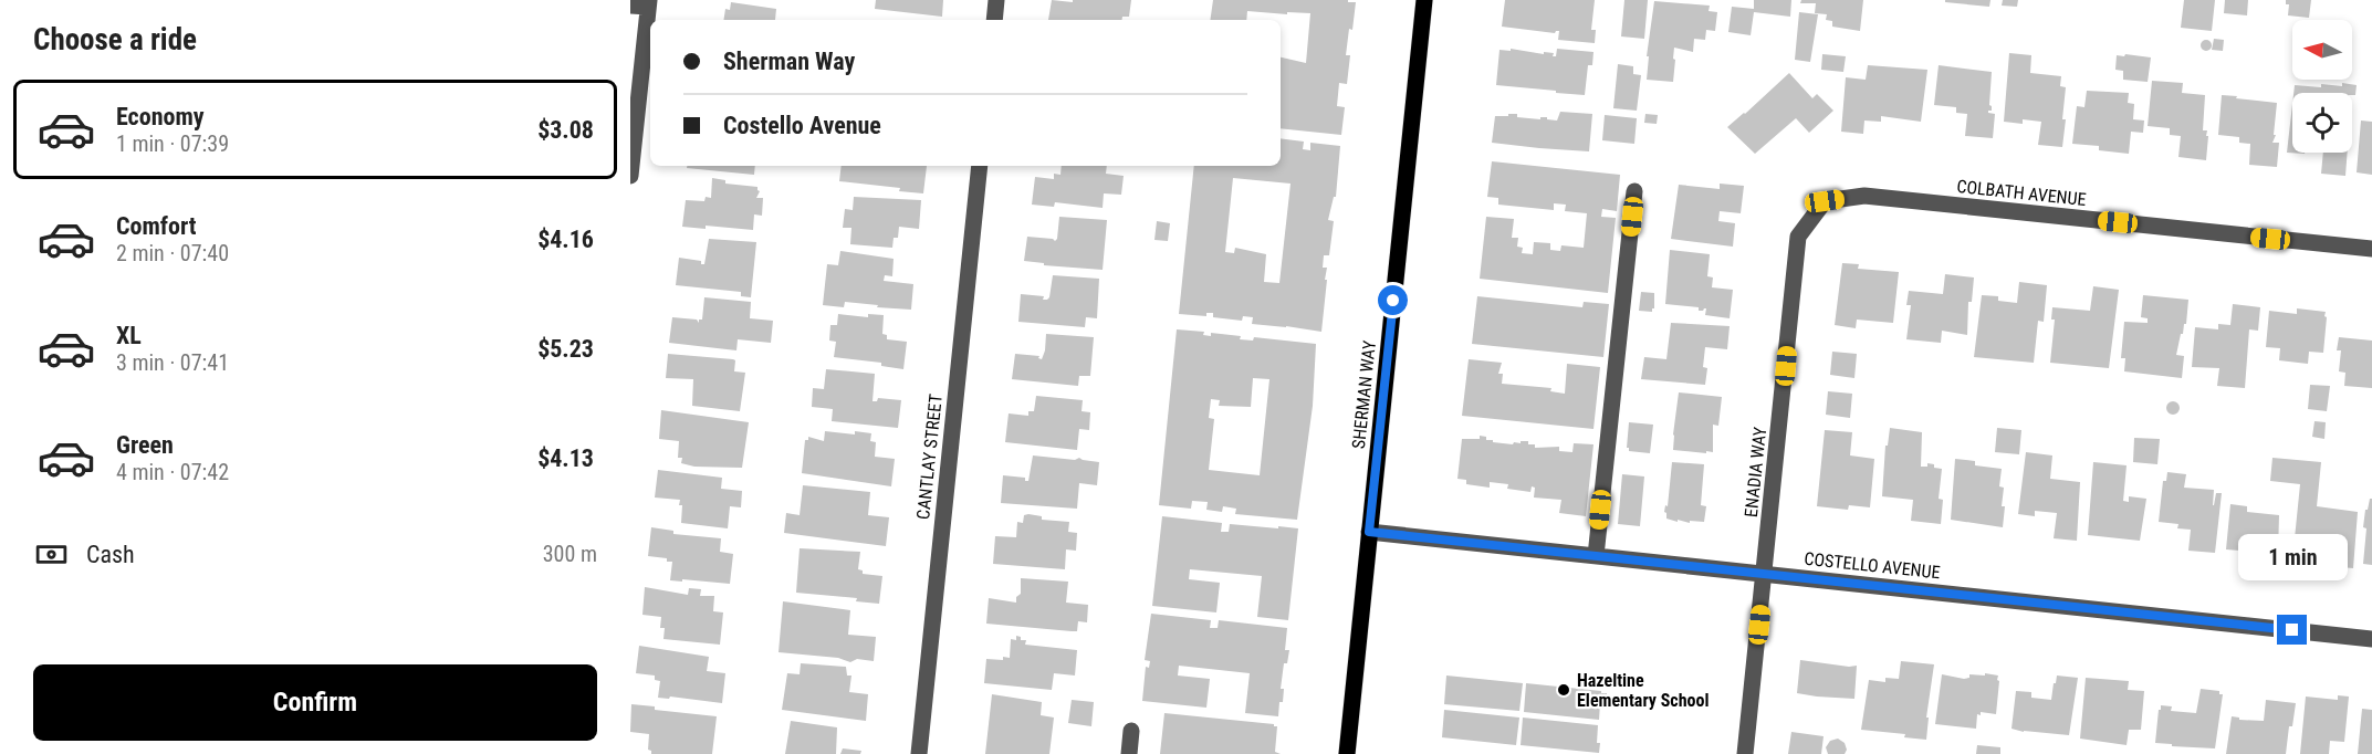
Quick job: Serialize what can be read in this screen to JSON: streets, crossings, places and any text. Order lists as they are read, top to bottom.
{
  "streets": {
    "main road": ["SHERMAN WAY"],
    "street": [
      "COLBATH AVENUE",
      "CANTLAY STREET",
      "ENADIA WAY",
      "COSTELLO AVENUE"
    ]
  },
  "crossings": [
    ["COLBATH AVENUE", "ENADIA WAY"],
    ["SHERMAN WAY", "COSTELLO AVENUE"],
    ["ENADIA WAY", "COSTELLO AVENUE"]
  ],
  "places": ["Hazeltine Elementary School"],
  "north": "left",
  "page": {
    "heading": "Choose a ride",
    "banner": ["Sherman Way", "Costello Avenue"],
    "list": [
      {
        "name": "Economy",
        "note": "1 min · 07:39",
        "value": "$3.08"
      },
      {
        "name": "Comfort",
        "note": "2 min · 07:40",
        "value": "$4.16"
      },
      {
        "name": "XL",
        "note": "3 min · 07:41",
        "value": "$5.23"
      },
      {
        "name": "Green",
        "note": "4 min · 07:42",
        "value": "$4.13"
      }
    ],
    "pay": ["Cash", "300 m"],
    "bubble": "1 min",
    "buttons": "Confirm"
  }
}
